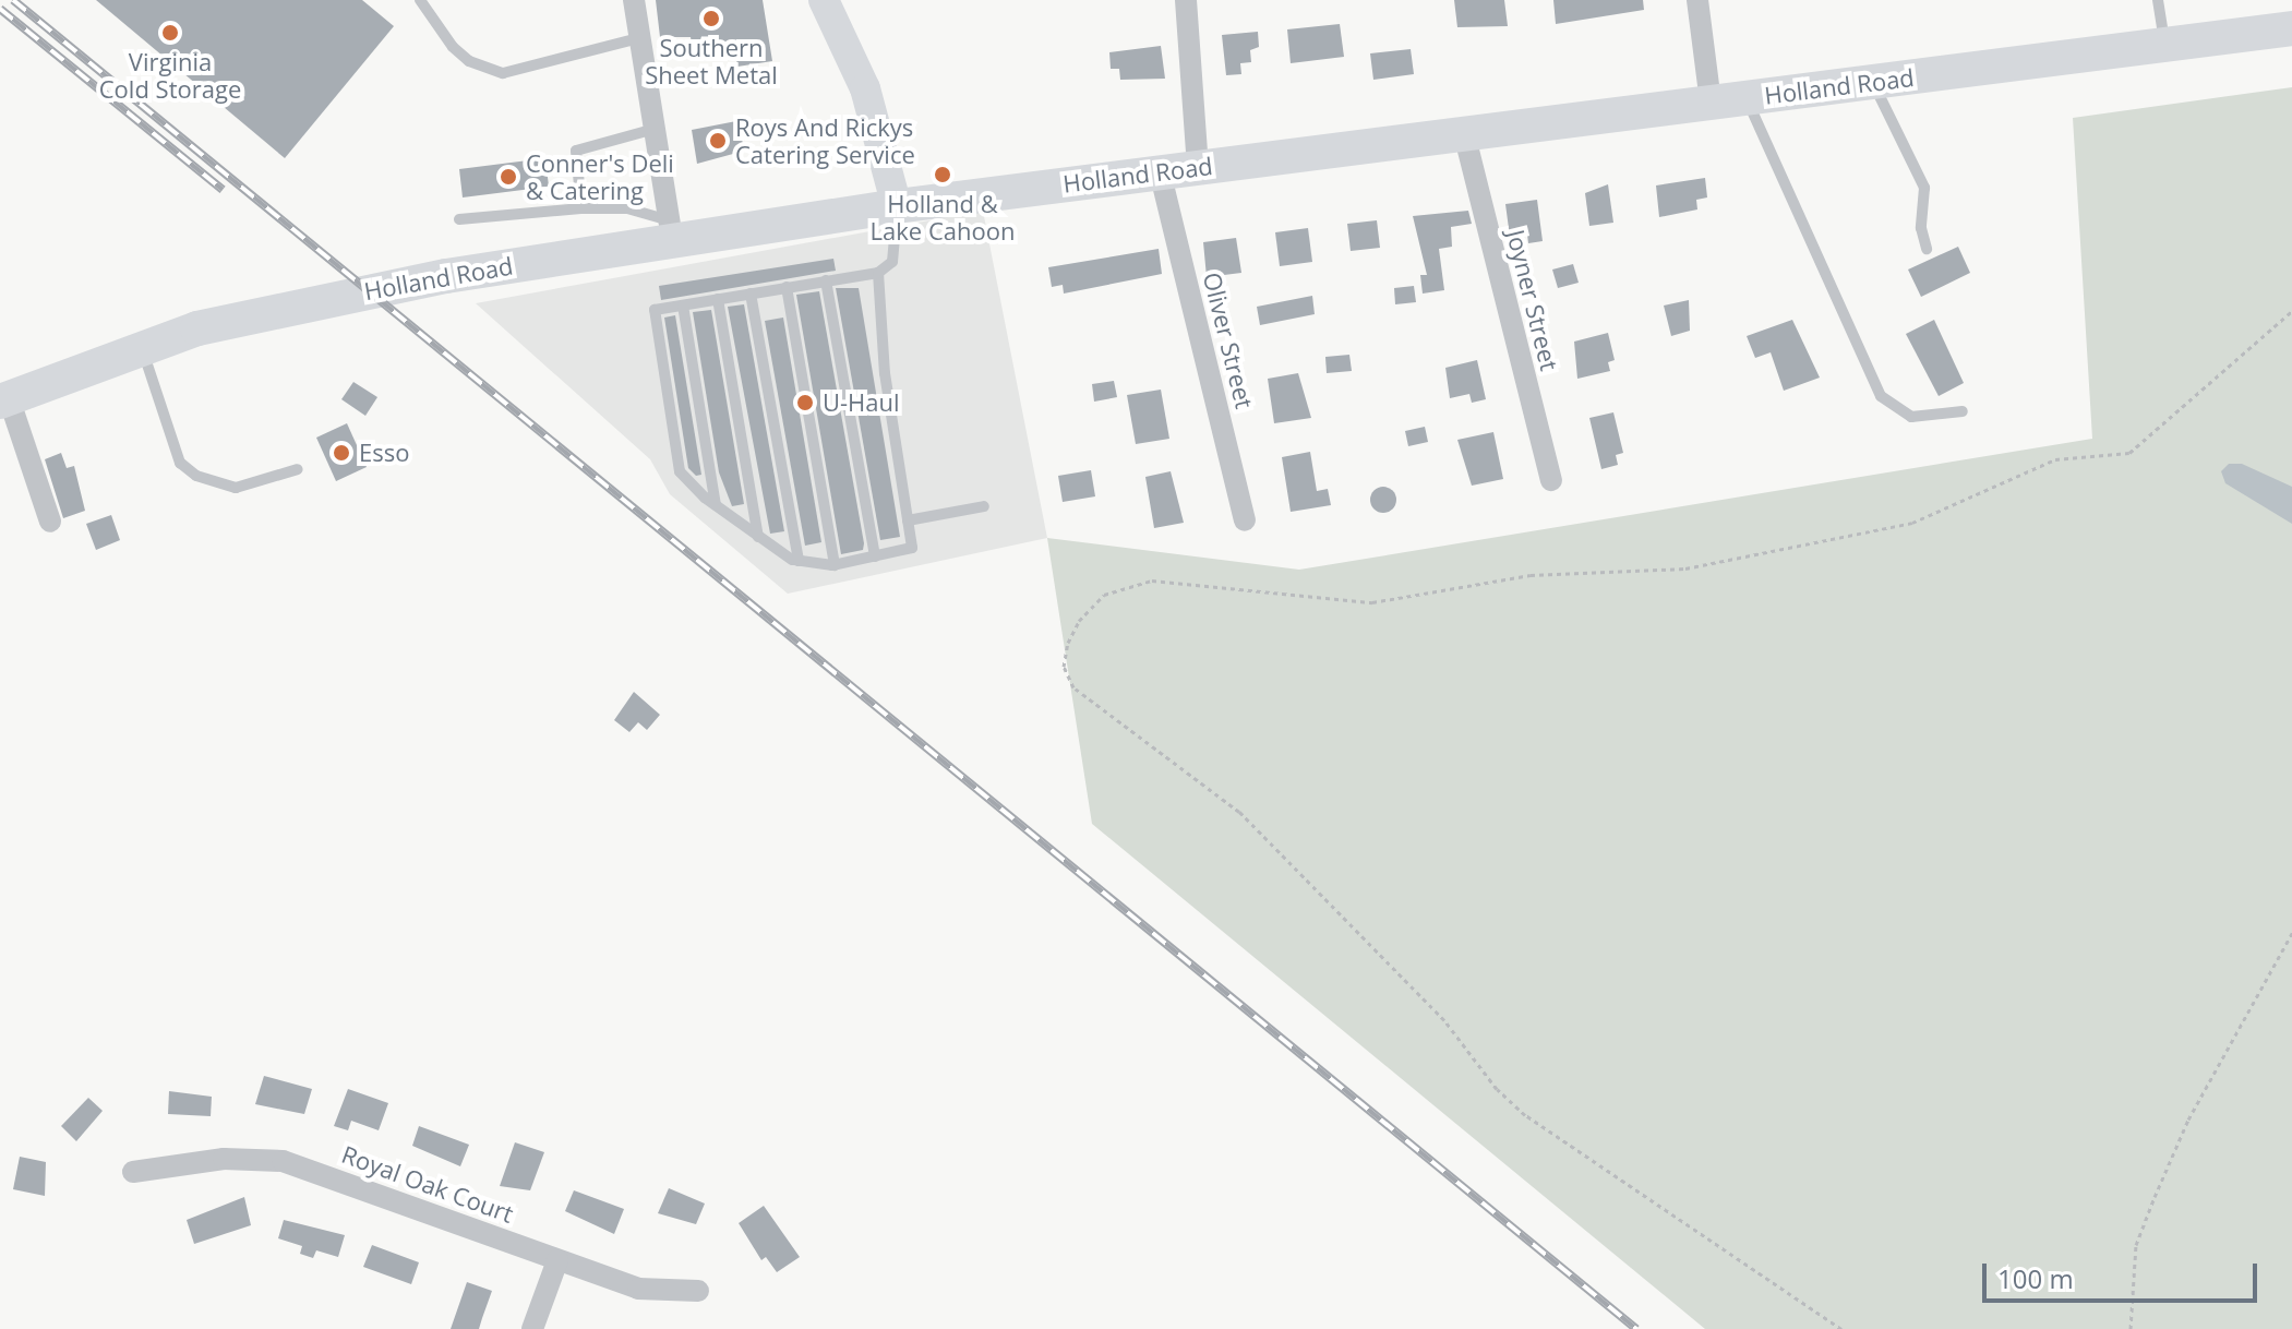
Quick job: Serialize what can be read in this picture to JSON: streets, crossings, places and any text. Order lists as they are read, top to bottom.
{
  "streets": {
    "main road": ["Holland Road"],
    "street": ["Joyner Street", "Oliver Street", "Royal Oak Court"]
  },
  "crossings": [
    ["Holland Road", "Joyner Street"],
    ["Holland Road", "Oliver Street"]
  ],
  "places": [
    "Southern Sheet Metal",
    "Virginia Cold Storage",
    "Roys And Rickys Catering Service",
    "Holland & Lake Cahoon",
    "Conner's Deli & Catering",
    "U-Haul",
    "Esso"
  ],
  "scale_bar": "100 m"
}
